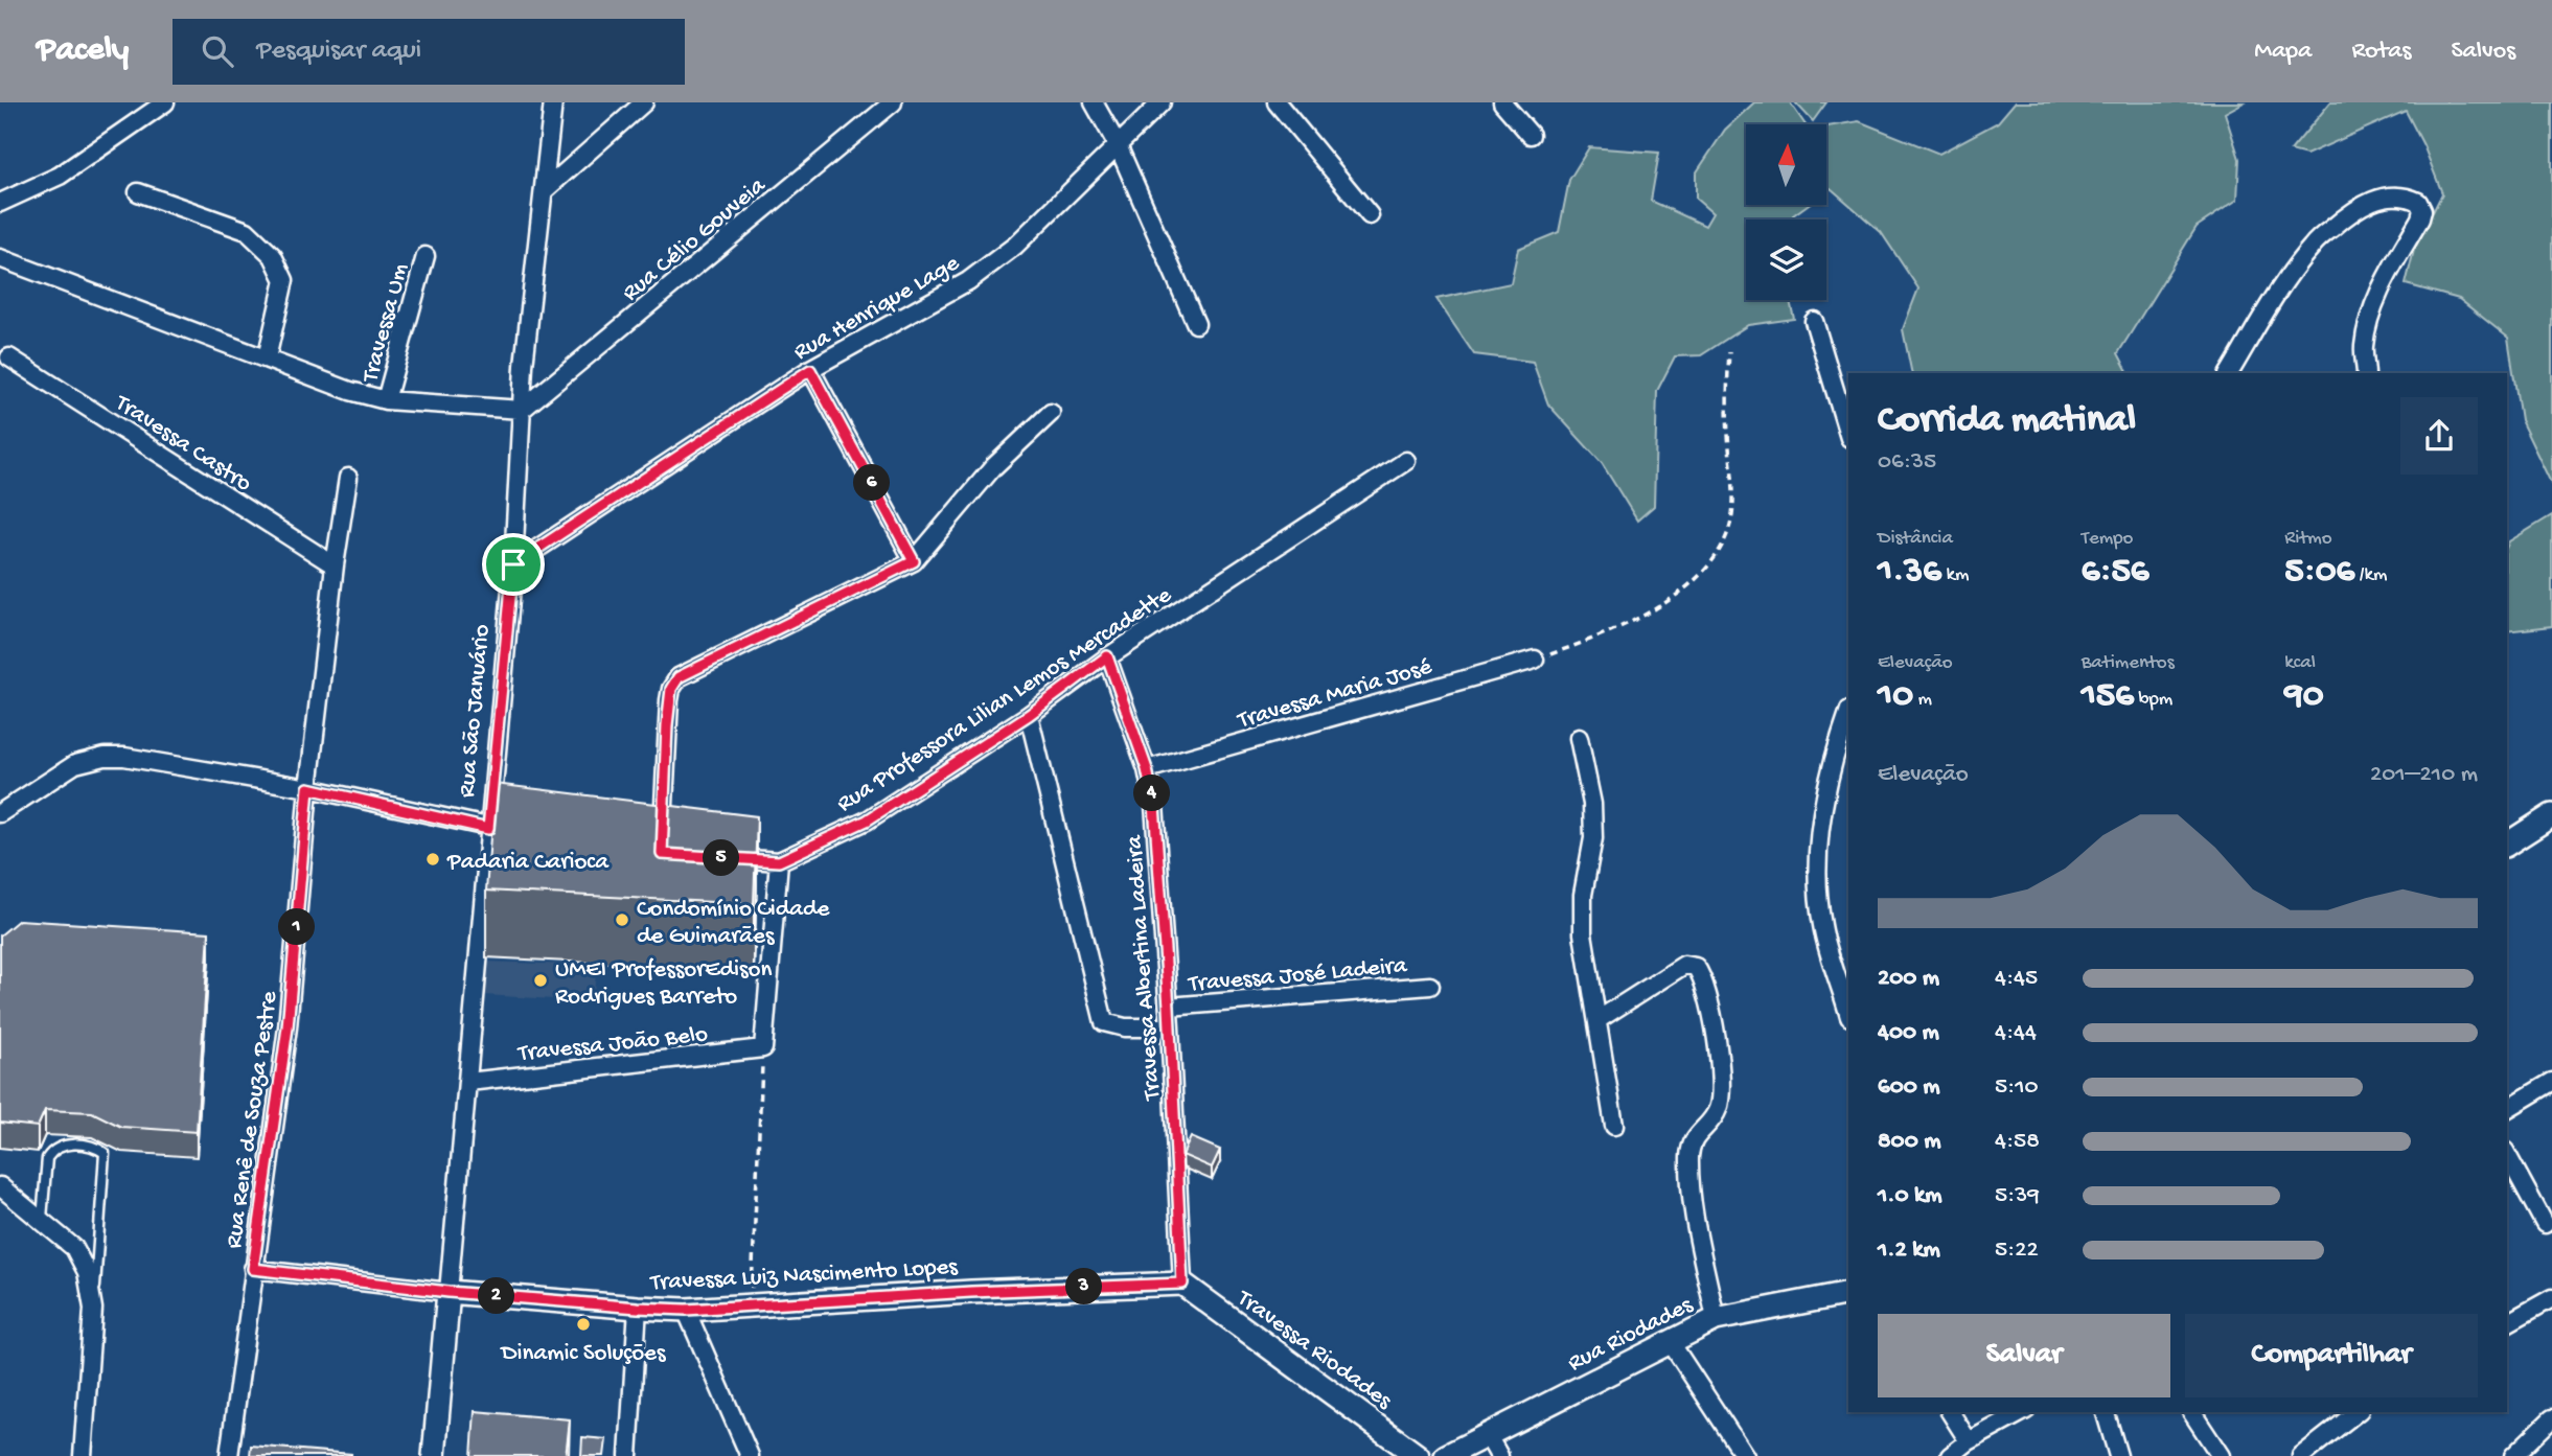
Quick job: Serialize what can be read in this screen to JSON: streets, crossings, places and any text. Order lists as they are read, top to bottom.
{
  "streets": {
    "street": [
      "Rua Célio Gouveia",
      "Rua Henrique Lage",
      "Travessa Um",
      "Travessa Castro",
      "Travessa Maria José",
      "Rua Professora Lilian Lemos Mercadette",
      "Rua São Januário",
      "Travessa Albertina Ladeira",
      "Travessa José Ladeira",
      "Travessa João Belo",
      "Rua Renê de Souza Pestre",
      "Travessa Luiz Nascimento Lopes",
      "Rua Riodades",
      "Travessa Riodades"
    ]
  },
  "crossings": [
    ["Rua Célio Gouveia", "Rua São Januário"],
    ["Rua Henrique Lage", "Rua São Januário"],
    ["Travessa Castro", "Rua Renê de Souza Pestre"],
    ["Travessa Maria José", "Travessa Albertina Ladeira"],
    ["Rua Professora Lilian Lemos Mercadette", "Travessa Albertina Ladeira"],
    ["Rua São Januário", "Travessa João Belo"],
    ["Rua São Januário", "Travessa Luiz Nascimento Lopes"],
    ["Travessa Albertina Ladeira", "Travessa José Ladeira"],
    ["Travessa Albertina Ladeira", "Travessa Luiz Nascimento Lopes"],
    ["Travessa Albertina Ladeira", "Travessa Riodades"],
    ["Rua Renê de Souza Pestre", "Travessa Luiz Nascimento Lopes"],
    ["Travessa Luiz Nascimento Lopes", "Travessa Riodades"]
  ],
  "places": [
    "Padaria Carioca",
    "Condomínio Cidade de Guimarães",
    "UMEI ProfessorEdison Rodrigues Barreto",
    "Dinamic Soluções"
  ],
  "north": "top",
  "page": {
    "header": "Pacely",
    "search": "Pesquisar aqui",
    "nav": ["Mapa", "Rotas", "Salvos"],
    "heading": ["Corrida matinal", "06:35"],
    "pins": [
      "6",
      "4",
      "5",
      "1",
      "3",
      "2"
    ],
    "stats": [
      ["Distância", "1.36 km"],
      ["Tempo", "6:56"],
      ["Ritmo", "5:06 /km"],
      ["Elevação", "10 m"],
      ["Batimentos", "156 bpm"],
      ["kcal", "90"]
    ],
    "chart": ["Elevação", "201–210 m"],
    "list": [
      {
        "name": "200 m",
        "note": "4:45"
      },
      {
        "name": "400 m",
        "note": "4:44"
      },
      {
        "name": "600 m",
        "note": "5:10"
      },
      {
        "name": "800 m",
        "note": "4:58"
      },
      {
        "name": "1.0 km",
        "note": "5:39"
      },
      {
        "name": "1.2 km",
        "note": "5:22"
      }
    ],
    "buttons": ["Salvar", "Compartilhar"]
  }
}
